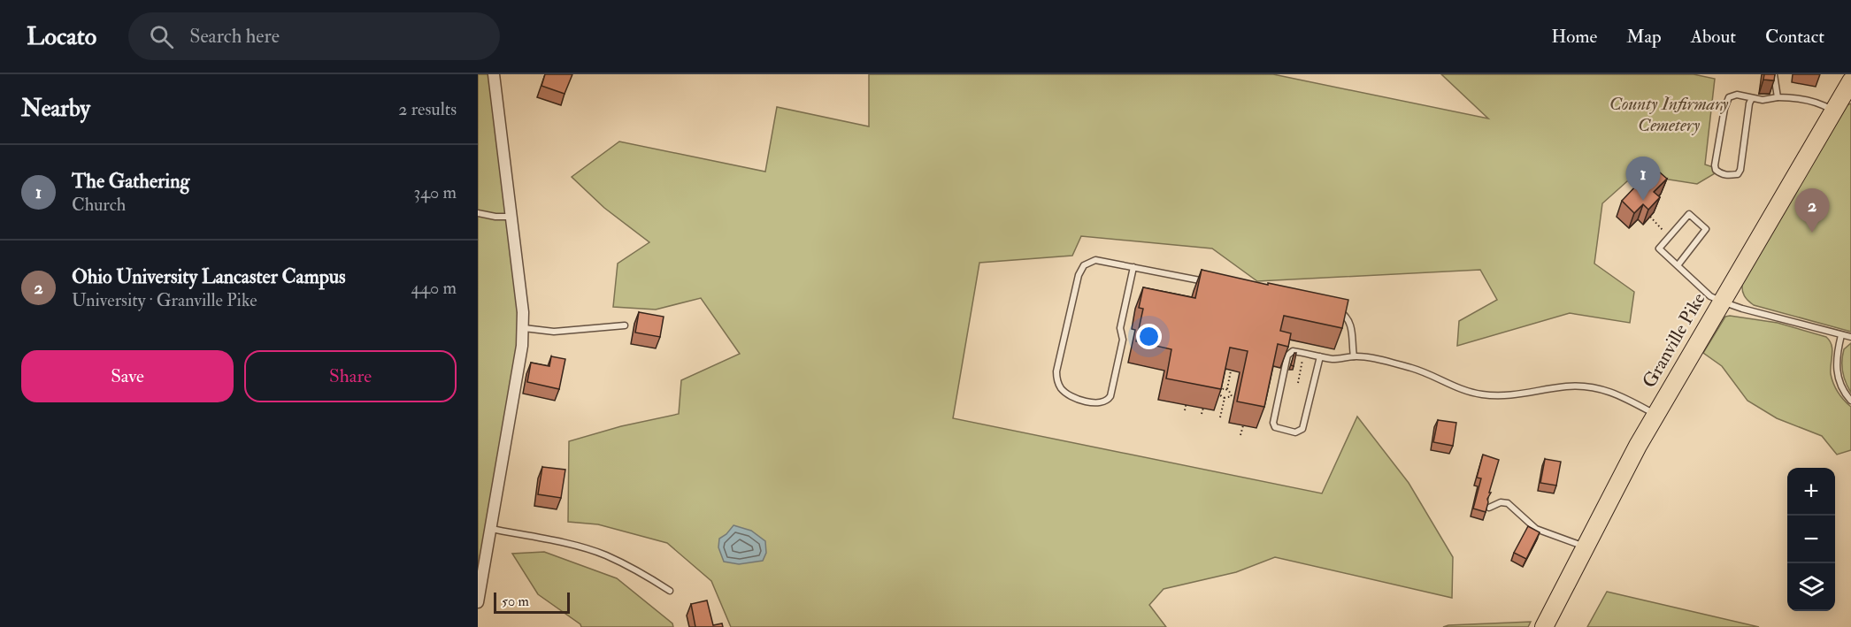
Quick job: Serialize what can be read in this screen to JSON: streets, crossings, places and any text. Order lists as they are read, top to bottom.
{
  "streets": {
    "highway": ["Granville Pike"]
  },
  "parks": ["County Infirmary Cemetery"],
  "scale_bar": "50 m",
  "page": {
    "header": "Locato",
    "search": "Search here",
    "nav": [
      "Home",
      "Map",
      "About",
      "Contact"
    ],
    "heading": ["Nearby", "2 results"],
    "list": [
      {
        "mark": "1",
        "name": "The Gathering",
        "note": "Church",
        "value": "340 m"
      },
      {
        "mark": "2",
        "name": "Ohio University Lancaster Campus",
        "note": "University · Granville Pike",
        "value": "440 m"
      }
    ],
    "pins": ["1", "2"],
    "buttons": ["Save", "Share"],
    "map_buttons": ["+", "−"],
    "scale": "50 m"
  }
}
